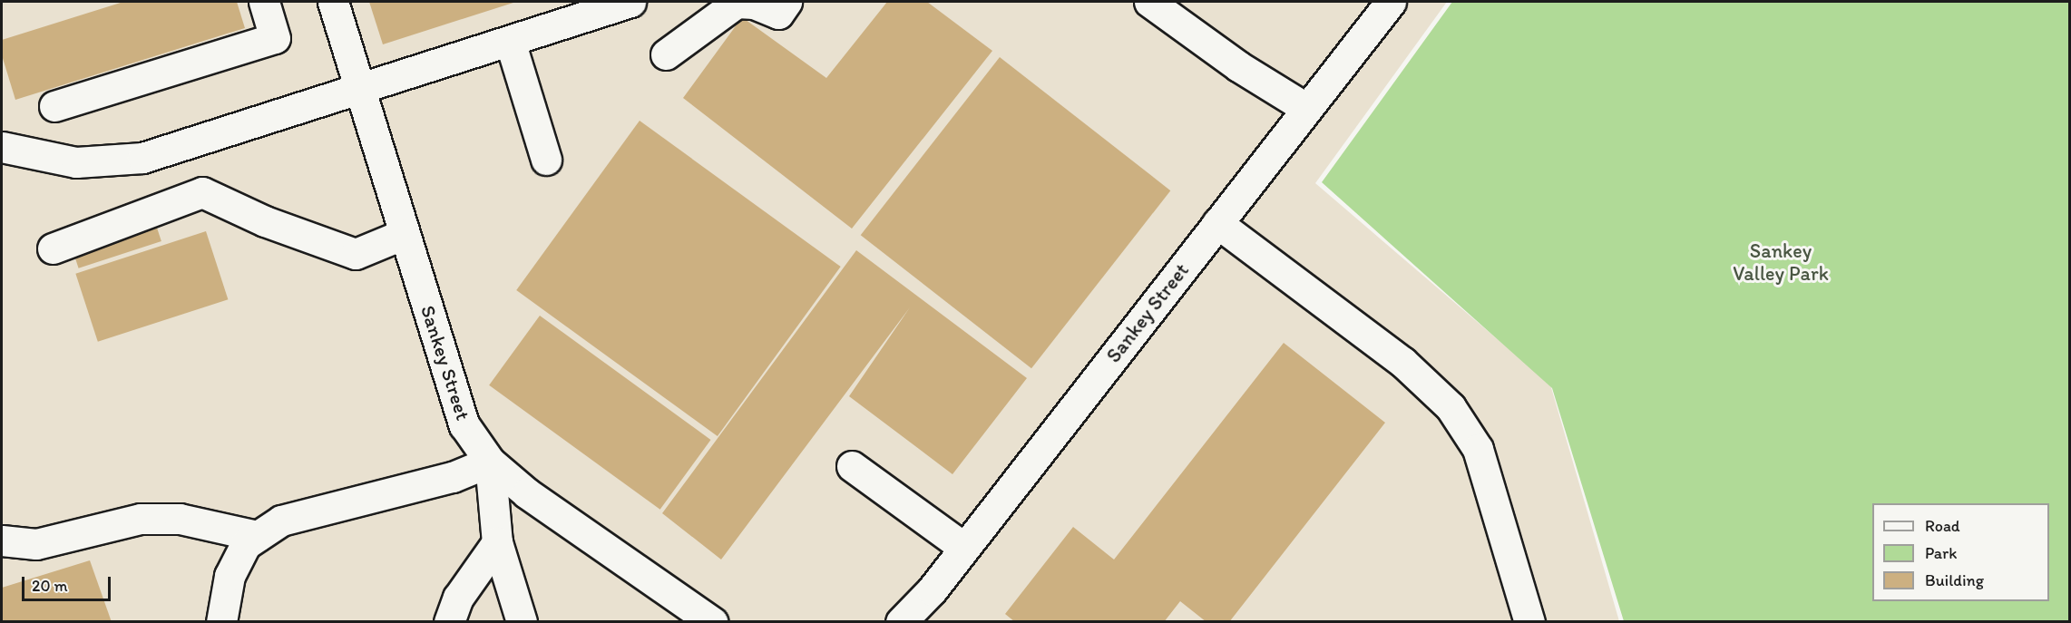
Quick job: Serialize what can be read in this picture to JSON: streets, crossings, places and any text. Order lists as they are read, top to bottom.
{
  "streets": {
    "street": ["Sankey Street"]
  },
  "parks": ["Sankey Valley Park"],
  "legend": ["Road", "Park", "Building"],
  "scale_bar": "20 m"
}
